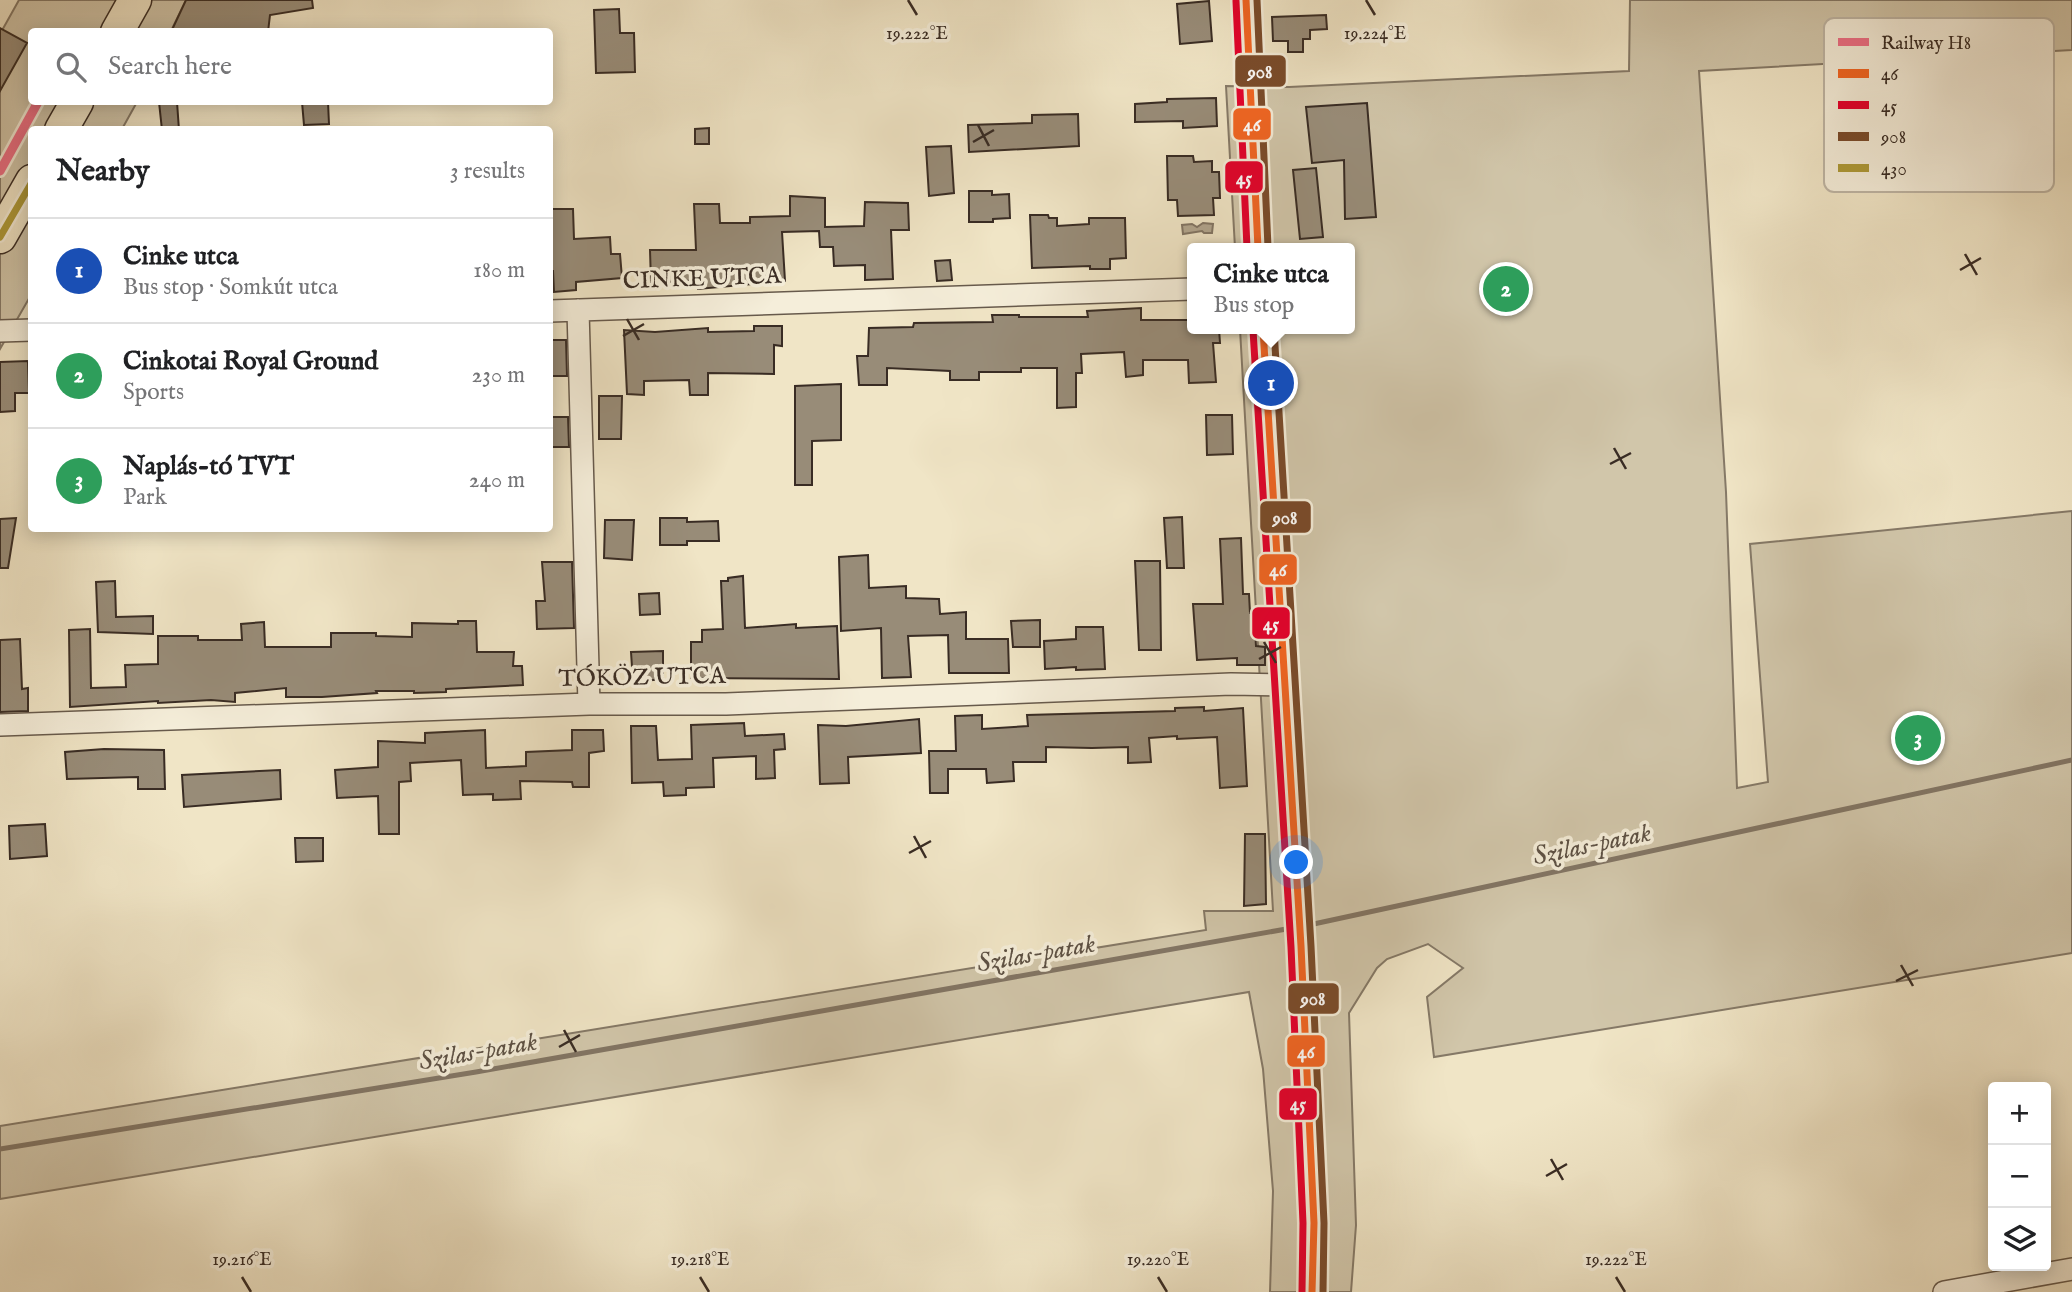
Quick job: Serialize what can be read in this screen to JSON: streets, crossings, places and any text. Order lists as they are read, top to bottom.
{
  "streets": {
    "street": ["CINKE UTCA", "TÓKÖZ UTCA"]
  },
  "water": ["Szilas-patak"],
  "lines": [
    "transit line 46",
    "transit line 908",
    "transit line 45",
    "rail line H8",
    "transit line 430"
  ],
  "legend": [
    "Railway H8",
    "46",
    "45",
    "908",
    "430"
  ],
  "page": {
    "search": "Search here",
    "heading": ["Nearby", "3 results"],
    "list": [
      {
        "mark": "1",
        "name": "Cinke utca",
        "note": "Bus stop · Somkút utca",
        "value": "180 m"
      },
      {
        "mark": "2",
        "name": "Cinkotai Royal Ground",
        "note": "Sports",
        "value": "230 m"
      },
      {
        "mark": "3",
        "name": "Naplás-tó TVT",
        "note": "Park",
        "value": "240 m"
      }
    ],
    "popup": ["Cinke utca", "Bus stop"],
    "pins": ["2", "1", "3"],
    "map_buttons": ["+", "−"]
  },
  "coordinates": [
    "19.222°E",
    "19.224°E",
    "19.216°E",
    "19.218°E",
    "19.220°E"
  ]
}
